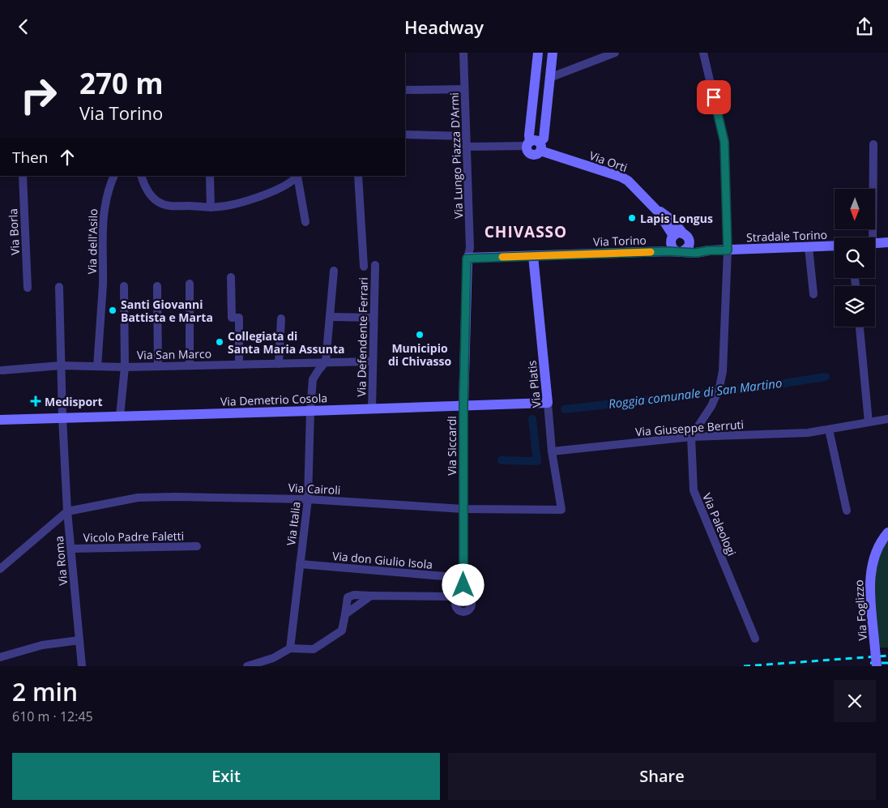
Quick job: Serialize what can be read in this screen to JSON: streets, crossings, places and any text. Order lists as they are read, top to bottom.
{
  "streets": {
    "street": [
      "Via Lungo Piazza D'Armi",
      "Via Orti",
      "Via Borla",
      "Stradale Torino",
      "Via Torino",
      "Via dell'Asilo",
      "Via Defendente Ferrari",
      "Via San Marco",
      "Via Platis",
      "Via Demetrio Cosola",
      "Via Giuseppe Berruti",
      "Via Siccardi",
      "Via Cairoli",
      "Via Italia",
      "Via Paleologi",
      "Vicolo Padre Faletti",
      "Via don Giulio Isola",
      "Via Roma",
      "Via Foglizzo"
    ]
  },
  "crossings": [
    ["Via Lungo Piazza D'Armi", "Via Orti"],
    ["Via Lungo Piazza D'Armi", "Via Torino"],
    ["Via Lungo Piazza D'Armi", "Via Siccardi"],
    ["Via Orti", "Stradale Torino"],
    ["Via Orti", "Via Torino"],
    ["Stradale Torino", "Via Torino"],
    ["Via Torino", "Via Platis"],
    ["Via Torino", "Via Siccardi"],
    ["Via dell'Asilo", "Via San Marco"],
    ["Via Defendente Ferrari", "Via San Marco"],
    ["Via Defendente Ferrari", "Via Demetrio Cosola"],
    ["Via San Marco", "Via Italia"],
    ["Via Platis", "Via Demetrio Cosola"],
    ["Via Platis", "Via Giuseppe Berruti"],
    ["Via Platis", "Via Cairoli"],
    ["Via Demetrio Cosola", "Via Siccardi"],
    ["Via Demetrio Cosola", "Via Italia"],
    ["Via Demetrio Cosola", "Via Roma"],
    ["Via Giuseppe Berruti", "Via Paleologi"],
    ["Via Siccardi", "Via Cairoli"],
    ["Via Siccardi", "Via don Giulio Isola"],
    ["Via Cairoli", "Via Italia"],
    ["Via Cairoli", "Via Roma"],
    ["Via Italia", "Via don Giulio Isola"],
    ["Vicolo Padre Faletti", "Via Roma"]
  ],
  "districts": ["CHIVASSO"],
  "water": ["Roggia comunale di San Martino"],
  "places": {
    "other": [
      "Lapis Longus",
      "Santi Giovanni Battista e Marta",
      "Municipio di Chivasso",
      "Collegiata di Santa Maria Assunta"
    ],
    "health": ["Medisport"]
  },
  "north": "bottom",
  "page": {
    "header": "Headway",
    "turn": ["270 m", "Via Torino"],
    "then": "Then",
    "heading": ["2 min", "610 m · 12:45"],
    "buttons": ["Exit", "Share"]
  }
}
